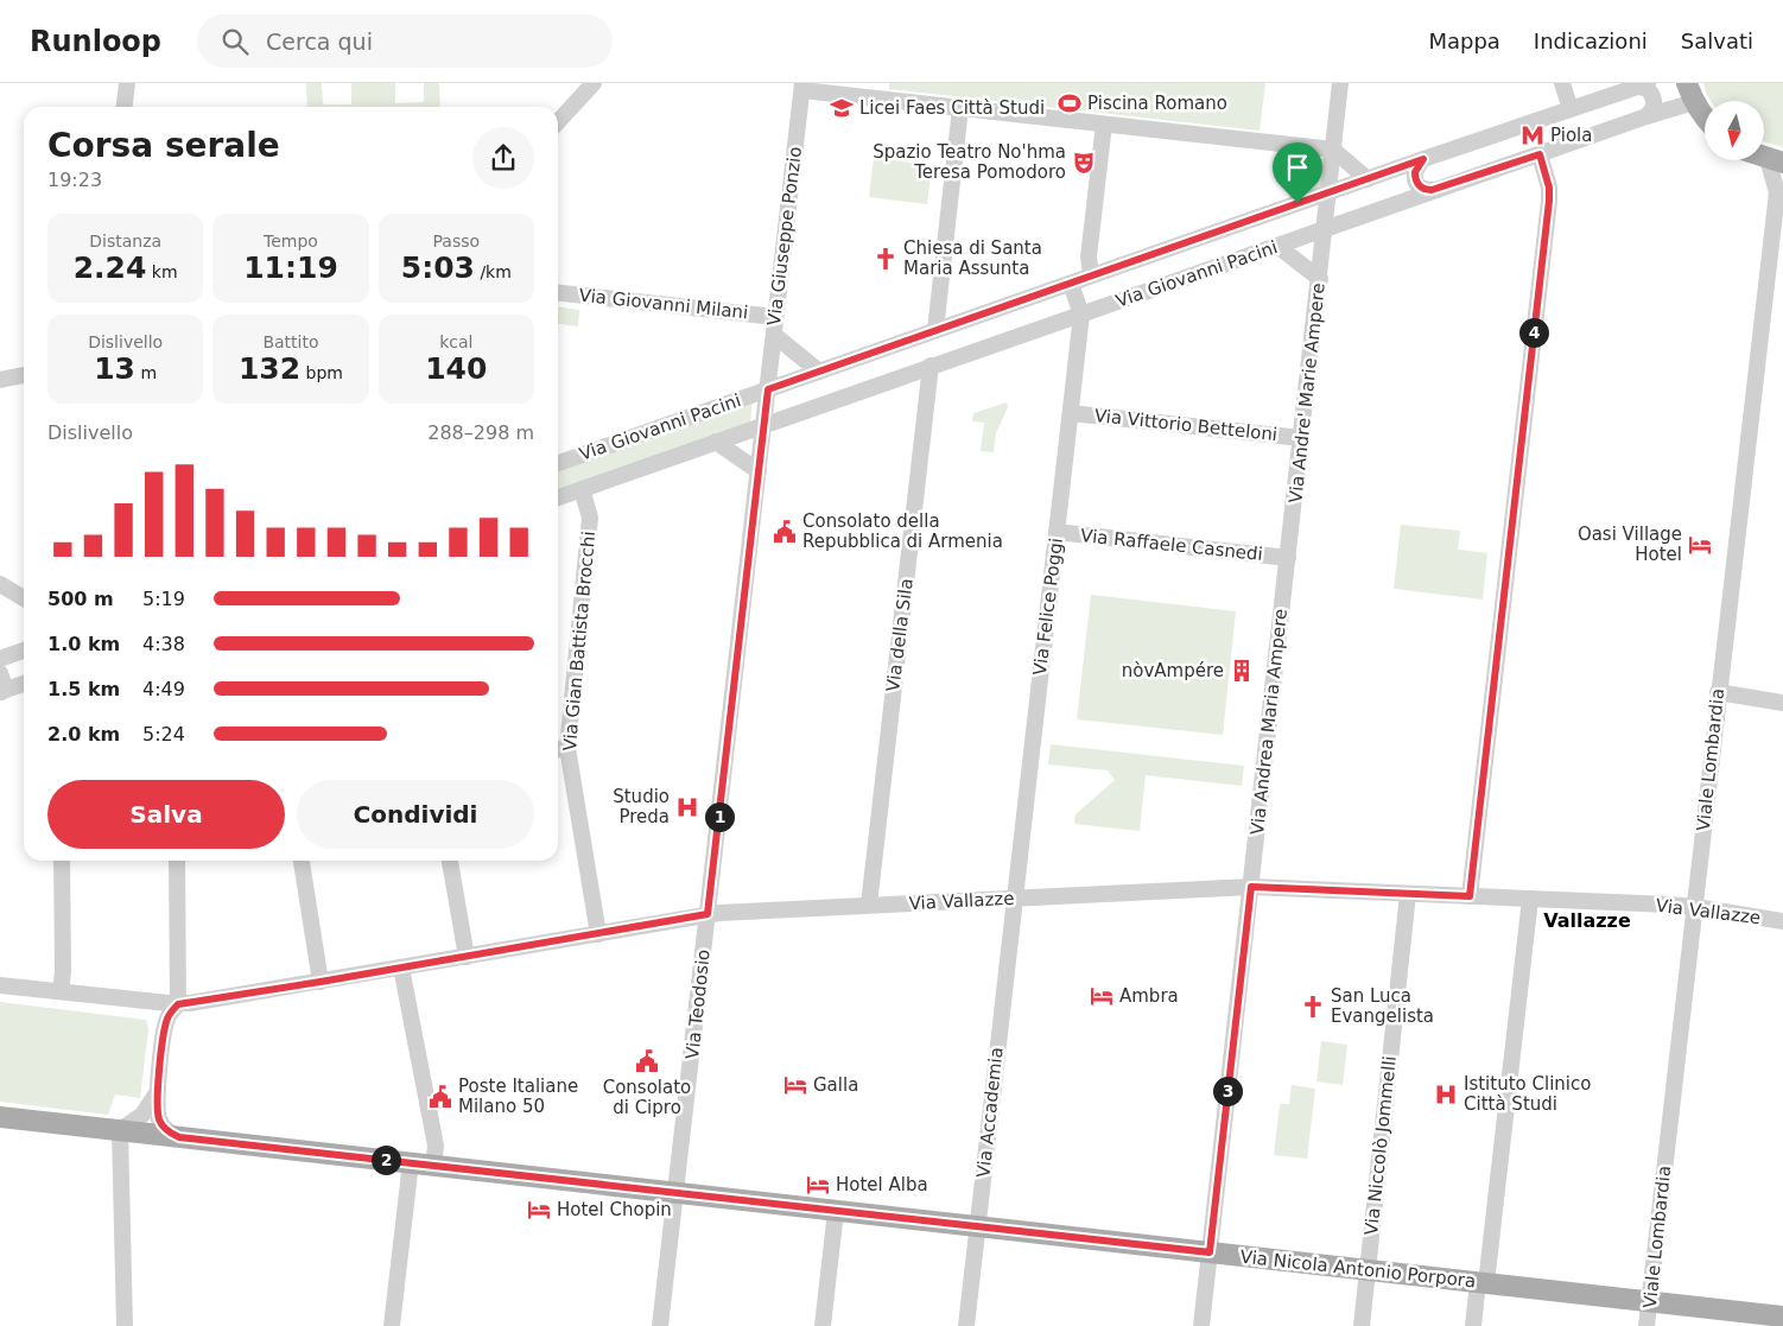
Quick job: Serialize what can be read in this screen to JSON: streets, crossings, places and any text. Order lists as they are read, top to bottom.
{
  "streets": {
    "main road": ["Via Nicola Antonio Porpora"],
    "street": [
      "Via Giuseppe Ponzio",
      "Via Giovanni Pacini",
      "Via Giovanni Milani",
      "Via Andre' Marie Ampere",
      "Via Vittorio Betteloni",
      "Via Raffaele Casnedi",
      "Via Felice Poggi",
      "Via della Sila",
      "Via Gian Battista Brocchi",
      "Via Andrea Maria Ampere",
      "Viale Lombardia",
      "Via Vallazze",
      "Via Teodosio",
      "Via Accademia",
      "Via Niccolò Jommelli"
    ]
  },
  "crossings": [
    ["Via Giuseppe Ponzio", "Via Giovanni Pacini"],
    ["Via Giuseppe Ponzio", "Via Giovanni Milani"],
    ["Via Giovanni Pacini", "Via Andre' Marie Ampere"],
    ["Via Giovanni Pacini", "Via Felice Poggi"],
    ["Via Giovanni Pacini", "Via della Sila"],
    ["Via Giovanni Pacini", "Via Gian Battista Brocchi"],
    ["Via Giovanni Pacini", "Via Teodosio"],
    ["Via Andre' Marie Ampere", "Via Vittorio Betteloni"],
    ["Via Andre' Marie Ampere", "Via Raffaele Casnedi"],
    ["Via Andre' Marie Ampere", "Via Andrea Maria Ampere"],
    ["Via Vittorio Betteloni", "Via Felice Poggi"],
    ["Via Raffaele Casnedi", "Via Felice Poggi"],
    ["Via Raffaele Casnedi", "Via Andrea Maria Ampere"],
    ["Via Felice Poggi", "Via Vallazze"],
    ["Via Felice Poggi", "Via Accademia"],
    ["Via della Sila", "Via Vallazze"],
    ["Via Gian Battista Brocchi", "Via Vallazze"],
    ["Via Andrea Maria Ampere", "Via Vallazze"],
    ["Viale Lombardia", "Via Vallazze"],
    ["Viale Lombardia", "Via Nicola Antonio Porpora"],
    ["Via Vallazze", "Via Teodosio"],
    ["Via Vallazze", "Via Accademia"],
    ["Via Vallazze", "Via Niccolò Jommelli"],
    ["Via Teodosio", "Via Nicola Antonio Porpora"],
    ["Via Accademia", "Via Nicola Antonio Porpora"],
    ["Via Niccolò Jommelli", "Via Nicola Antonio Porpora"]
  ],
  "districts": ["Vallazze"],
  "places": {
    "sports": ["Piscina Romano"],
    "school or university": ["Licei Faes Città Studi"],
    "metro station": ["Piola"],
    "theatre": ["Spazio Teatro No'hma Teresa Pomodoro"],
    "church": ["Chiesa di Santa Maria Assunta", "San Luca Evangelista"],
    "public building": ["Consolato della Repubblica di Armenia", "Consolato di Cipro", "Poste Italiane Milano 50"],
    "hotel": [
      "Oasi Village Hotel",
      "Ambra",
      "Galla",
      "Hotel Alba",
      "Hotel Chopin"
    ],
    "building": ["nòvAmpére"],
    "hospital": ["Studio Preda", "Istituto Clinico Città Studi"]
  },
  "north": "bottom",
  "page": {
    "header": "Runloop",
    "search": "Cerca qui",
    "nav": ["Mappa", "Indicazioni", "Salvati"],
    "heading": ["Corsa serale", "19:23"],
    "stats": [
      ["Distanza", "2.24 km"],
      ["Tempo", "11:19"],
      ["Passo", "5:03 /km"],
      ["Dislivello", "13 m"],
      ["Battito", "132 bpm"],
      ["kcal", "140"]
    ],
    "pins": [
      "4",
      "1",
      "3",
      "2"
    ],
    "chart": ["Dislivello", "288–298 m"],
    "list": [
      {
        "name": "500 m",
        "note": "5:19"
      },
      {
        "name": "1.0 km",
        "note": "4:38"
      },
      {
        "name": "1.5 km",
        "note": "4:49"
      },
      {
        "name": "2.0 km",
        "note": "5:24"
      }
    ],
    "buttons": ["Salva", "Condividi"]
  }
}
